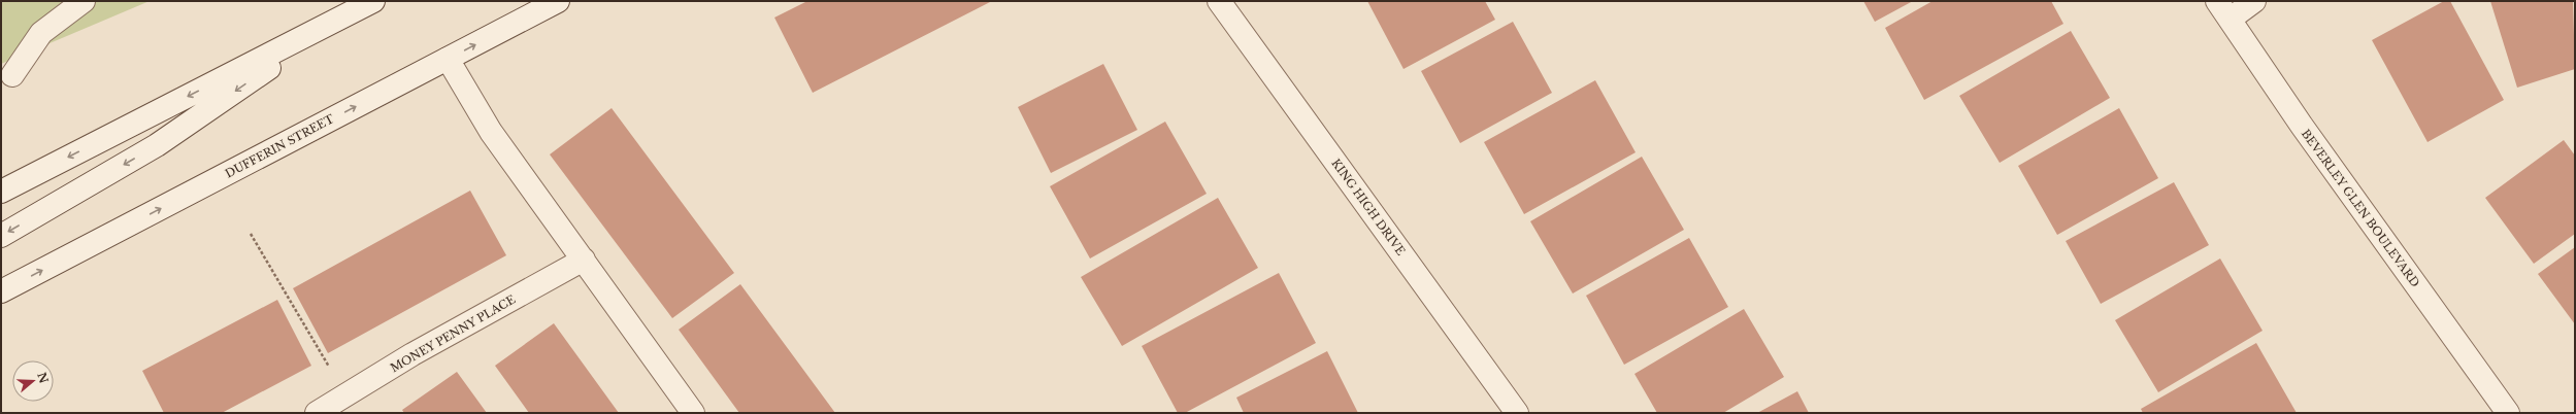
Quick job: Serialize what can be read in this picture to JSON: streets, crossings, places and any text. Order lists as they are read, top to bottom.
{
  "streets": {
    "street": [
      "DUFFERIN STREET",
      "KING HIGH DRIVE",
      "BEVERLEY GLEN BOULEVARD",
      "MONEY PENNY PLACE"
    ]
  },
  "north": "right"
}
